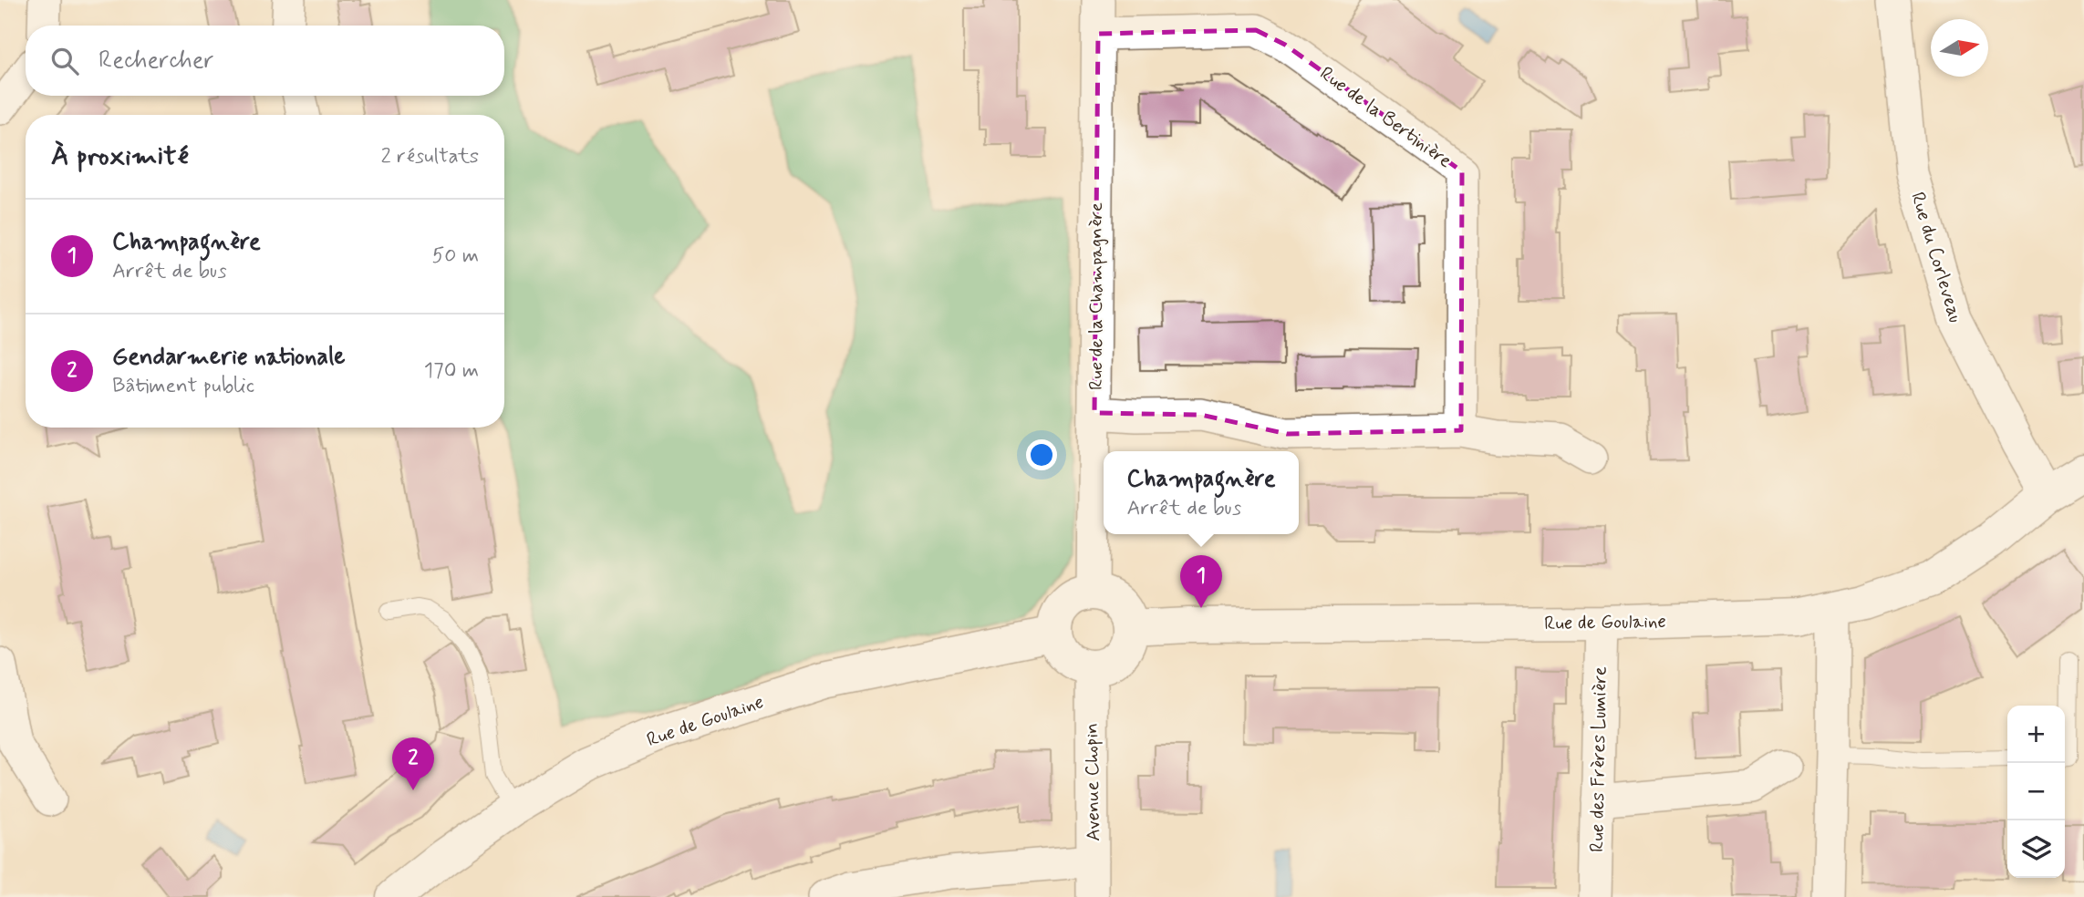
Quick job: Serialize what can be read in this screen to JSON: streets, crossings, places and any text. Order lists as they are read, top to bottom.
{
  "streets": {
    "street": [
      "Rue de la Bertinière",
      "Rue du Corleveau",
      "Rue de la Champagnère",
      "Rue de Goulaine",
      "Rue des Frères Lumière",
      "Avenue Chopin"
    ]
  },
  "crossings": [
    ["Rue de la Bertinière", "Rue de la Champagnère"],
    ["Rue du Corleveau", "Rue de Goulaine"],
    ["Rue de la Champagnère", "Rue de Goulaine"],
    ["Rue de la Champagnère", "Avenue Chopin"],
    ["Rue de Goulaine", "Rue des Frères Lumière"],
    ["Rue de Goulaine", "Avenue Chopin"]
  ],
  "north": "right",
  "page": {
    "search": "Rechercher",
    "heading": ["À proximité", "2 résultats"],
    "list": [
      {
        "mark": "1",
        "name": "Champagnère",
        "note": "Arrêt de bus",
        "value": "50 m"
      },
      {
        "mark": "2",
        "name": "Gendarmerie nationale",
        "note": "Bâtiment public",
        "value": "170 m"
      }
    ],
    "popup": ["Champagnère", "Arrêt de bus"],
    "pins": ["1", "2"],
    "map_buttons": ["+", "−"]
  }
}
